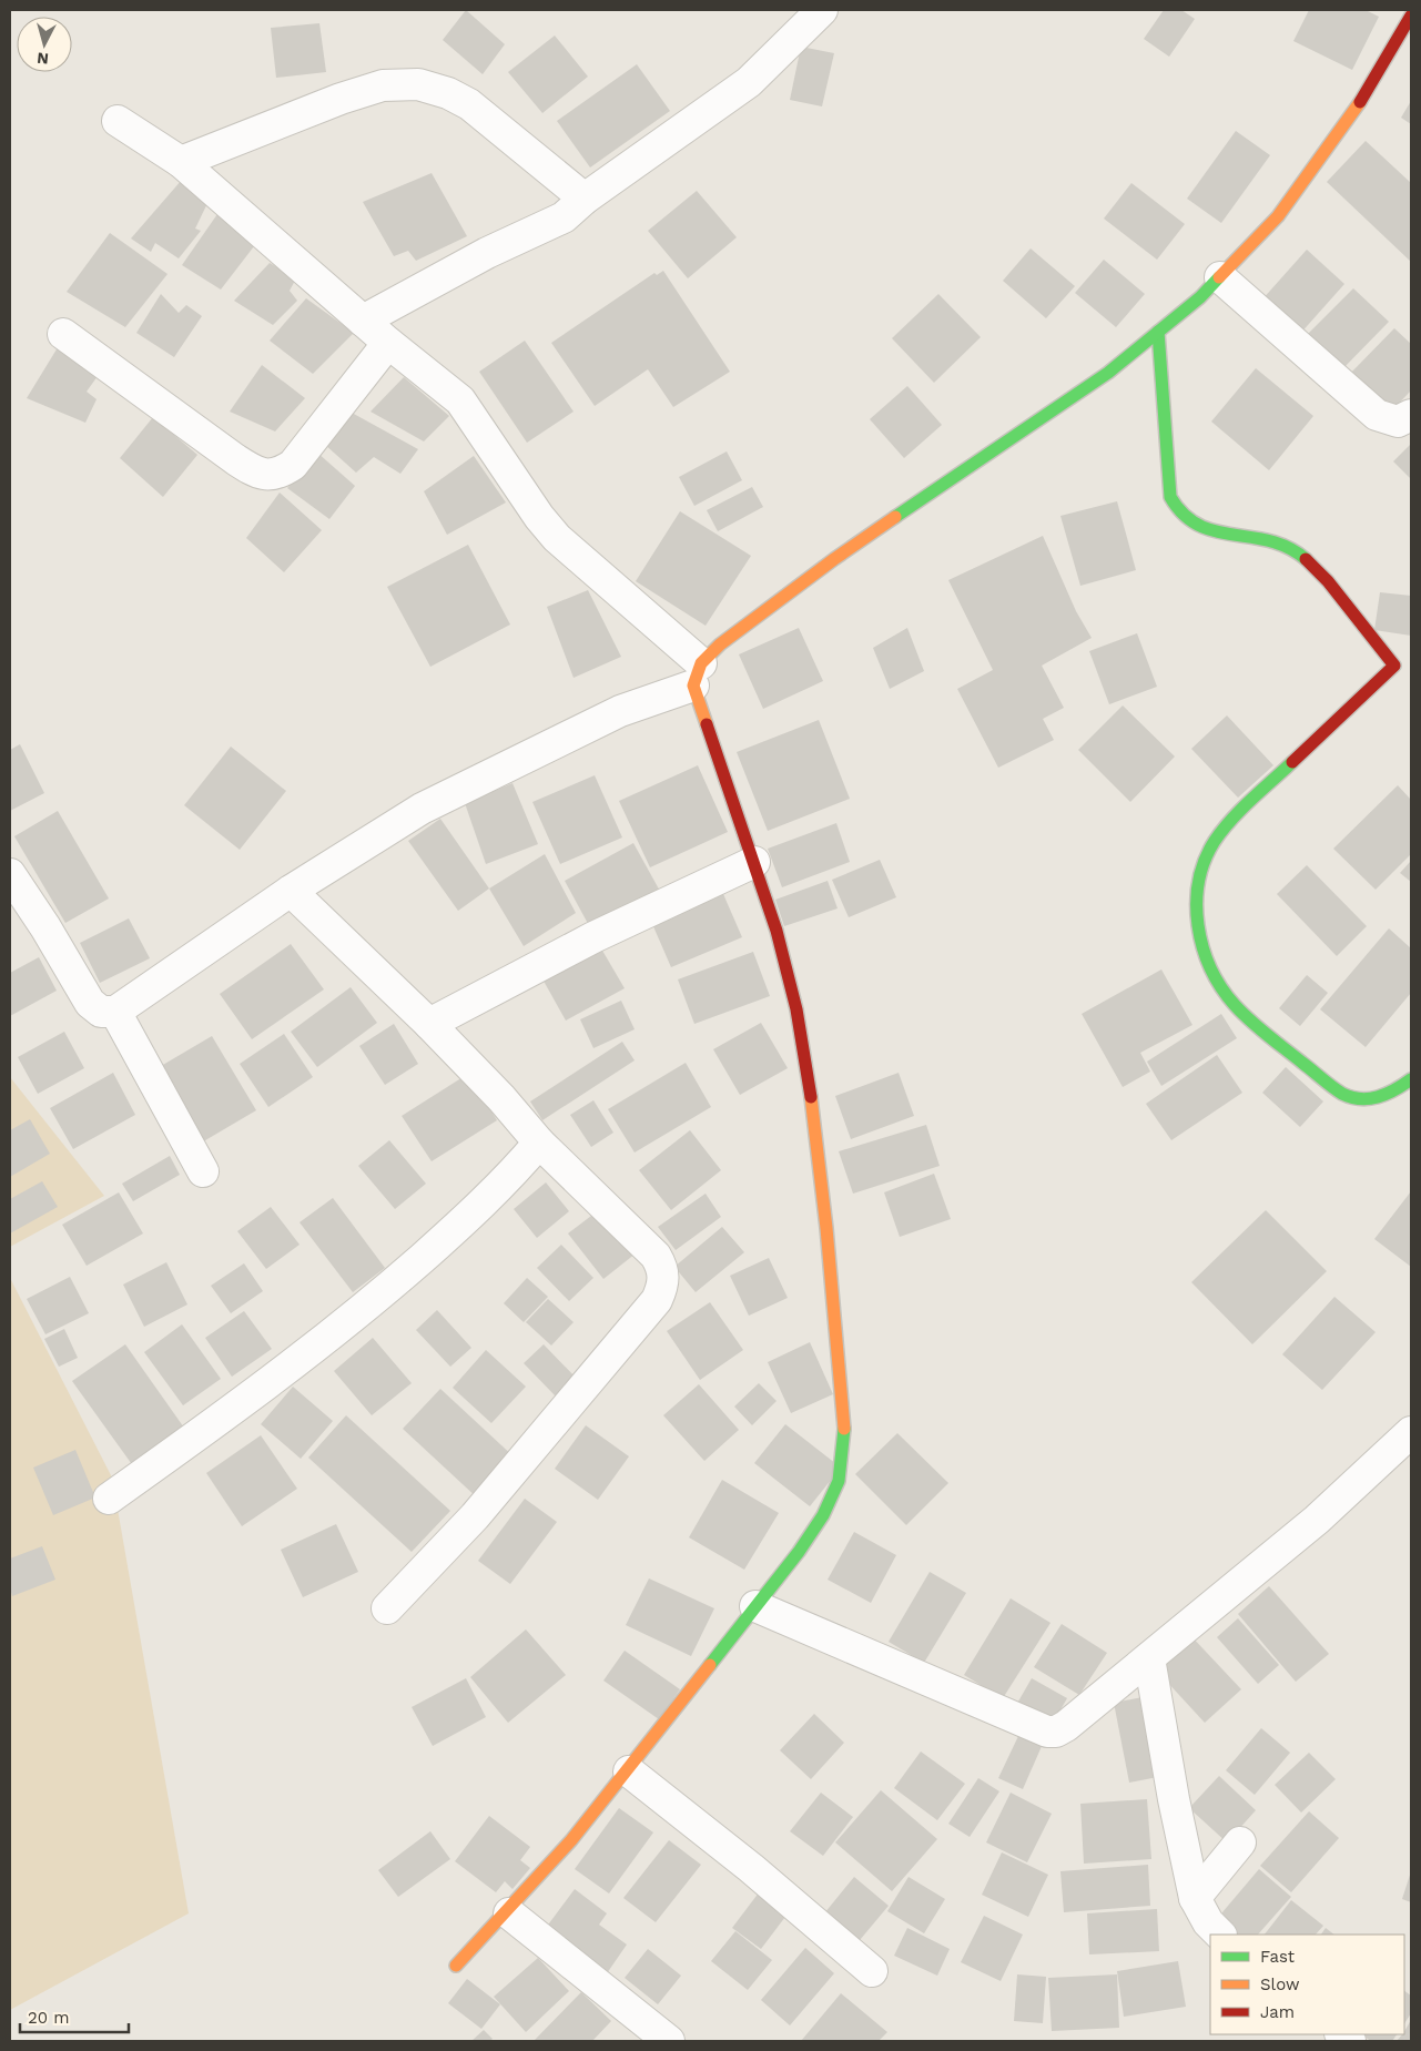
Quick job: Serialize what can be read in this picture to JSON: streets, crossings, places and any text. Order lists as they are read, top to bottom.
{
  "legend": ["Fast", "Slow", "Jam"],
  "scale_bar": "20 m",
  "north": "bottom"
}
